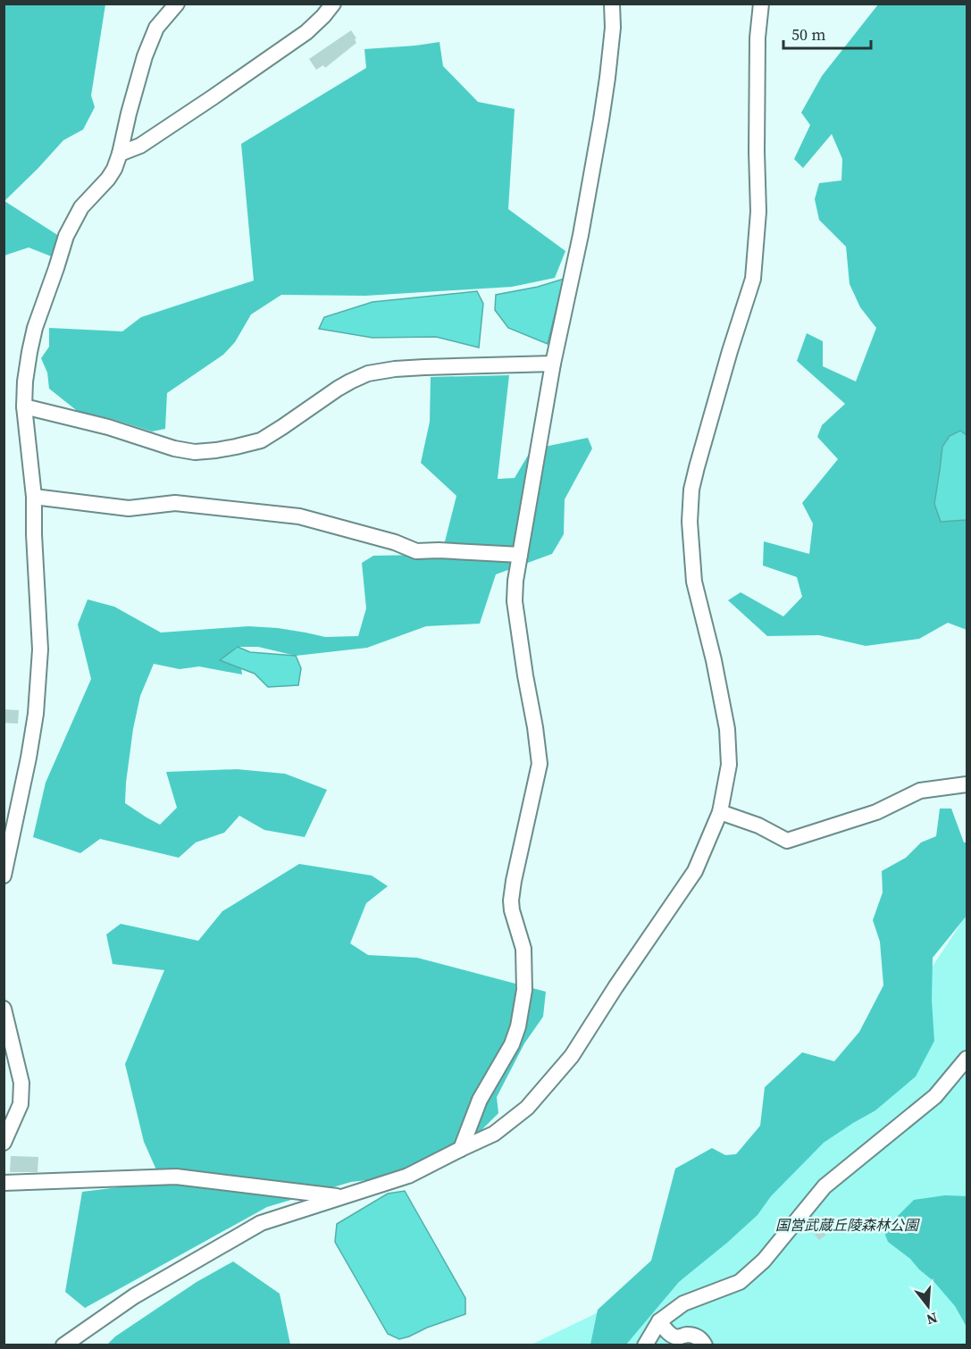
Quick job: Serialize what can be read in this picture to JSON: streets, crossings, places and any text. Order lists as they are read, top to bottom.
{
  "parks": ["国営武蔵丘陵森林公園"],
  "scale_bar": "50 m",
  "north": "bottom"
}
